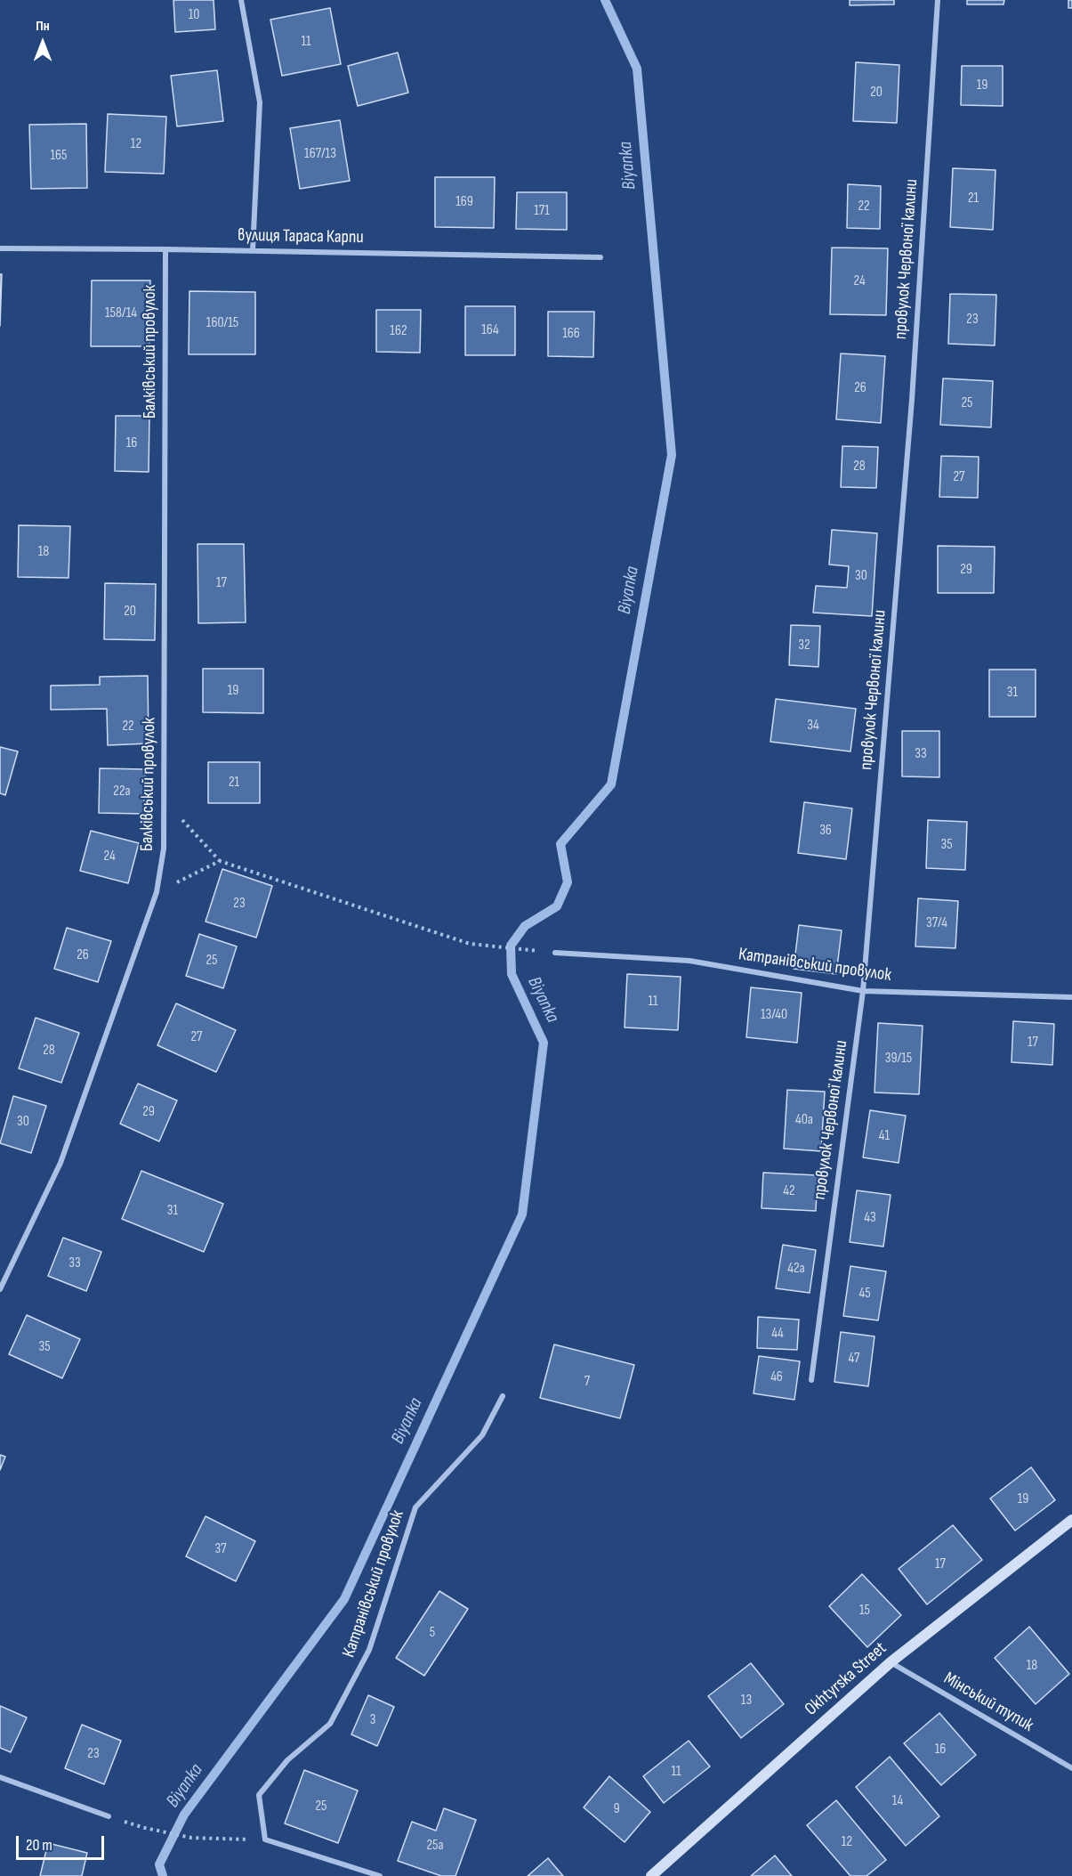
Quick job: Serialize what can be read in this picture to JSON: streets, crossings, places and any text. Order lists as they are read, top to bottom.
{
  "streets": {
    "street": [
      "вулиця Тараса Карпи",
      "провулок Червоної калини",
      "Балківський провулок",
      "Катранівський провулок",
      "Okhtyrska Street",
      "Мінський тупик"
    ]
  },
  "crossings": [
    ["вулиця Тараса Карпи", "Балківський провулок"],
    ["провулок Червоної калини", "Катранівський провулок"],
    ["Okhtyrska Street", "Мінський тупик"]
  ],
  "water": ["Biyanka"],
  "house_numbers": [
    "10",
    "11",
    "19",
    "20",
    "12",
    "167/13",
    "165",
    "21",
    "169",
    "22",
    "171",
    "24",
    "158/14",
    "23",
    "160/15",
    "164",
    "162",
    "166",
    "26",
    "25",
    "16",
    "28",
    "27",
    "18",
    "29",
    "30",
    "17",
    "20",
    "32",
    "19",
    "31",
    "34",
    "22",
    "33",
    "21",
    "22а",
    "36",
    "35",
    "24",
    "23",
    "37/4",
    "26",
    "25",
    "11",
    "13/40",
    "27",
    "17",
    "28",
    "39/15",
    "29",
    "40а",
    "30",
    "41",
    "42",
    "31",
    "43",
    "33",
    "42а",
    "45",
    "44",
    "35",
    "47",
    "46",
    "7",
    "19",
    "37",
    "17",
    "15",
    "5",
    "18",
    "13",
    "3",
    "16",
    "23",
    "11",
    "14",
    "25",
    "9",
    "12",
    "25а"
  ],
  "scale_bar": "20 m",
  "north": "top"
}
